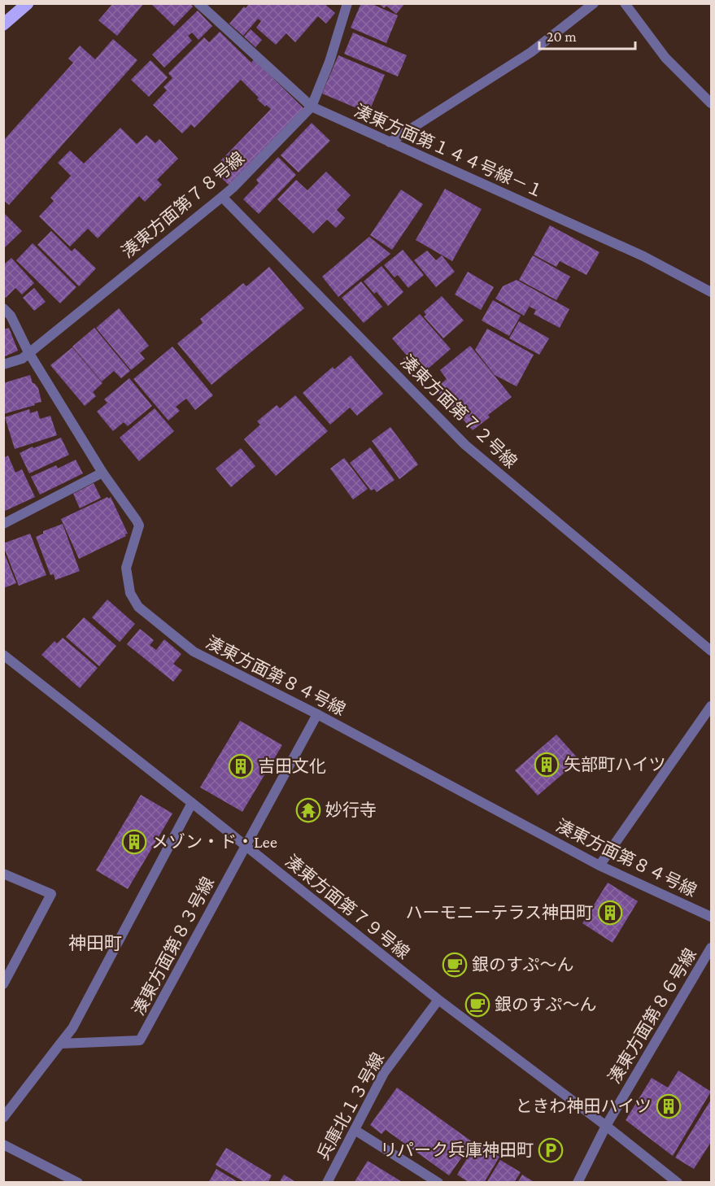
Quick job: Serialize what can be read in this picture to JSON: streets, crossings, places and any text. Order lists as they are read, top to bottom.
{
  "streets": {
    "street": [
      "湊東方面第１４４号線－１",
      "湊東方面第７８号線",
      "湊東方面第７２号線",
      "湊東方面第８４号線",
      "湊東方面第７９号線",
      "湊東方面第８３号線",
      "湊東方面第８６号線",
      "兵庫北１３号線"
    ]
  },
  "crossings": [
    ["湊東方面第１４４号線－１", "湊東方面第７８号線"],
    ["湊東方面第７８号線", "湊東方面第７２号線"],
    ["湊東方面第７８号線", "湊東方面第８４号線"],
    ["湊東方面第８４号線", "湊東方面第８３号線"],
    ["湊東方面第７９号線", "湊東方面第８３号線"],
    ["湊東方面第７９号線", "湊東方面第８６号線"],
    ["湊東方面第７９号線", "兵庫北１３号線"]
  ],
  "districts": ["神田町"],
  "places": {
    "building": [
      "矢部町ハイツ",
      "吉田文化",
      "メゾン・ド・Lee",
      "ハーモニーテラス神田町",
      "ときわ神田ハイツ"
    ],
    "temple": ["妙行寺"],
    "cafe": ["銀のすぷ～ん", "銀のすぷ〜ん"],
    "parking": ["リパーク兵庫神田町"]
  },
  "scale_bar": "20 m"
}
